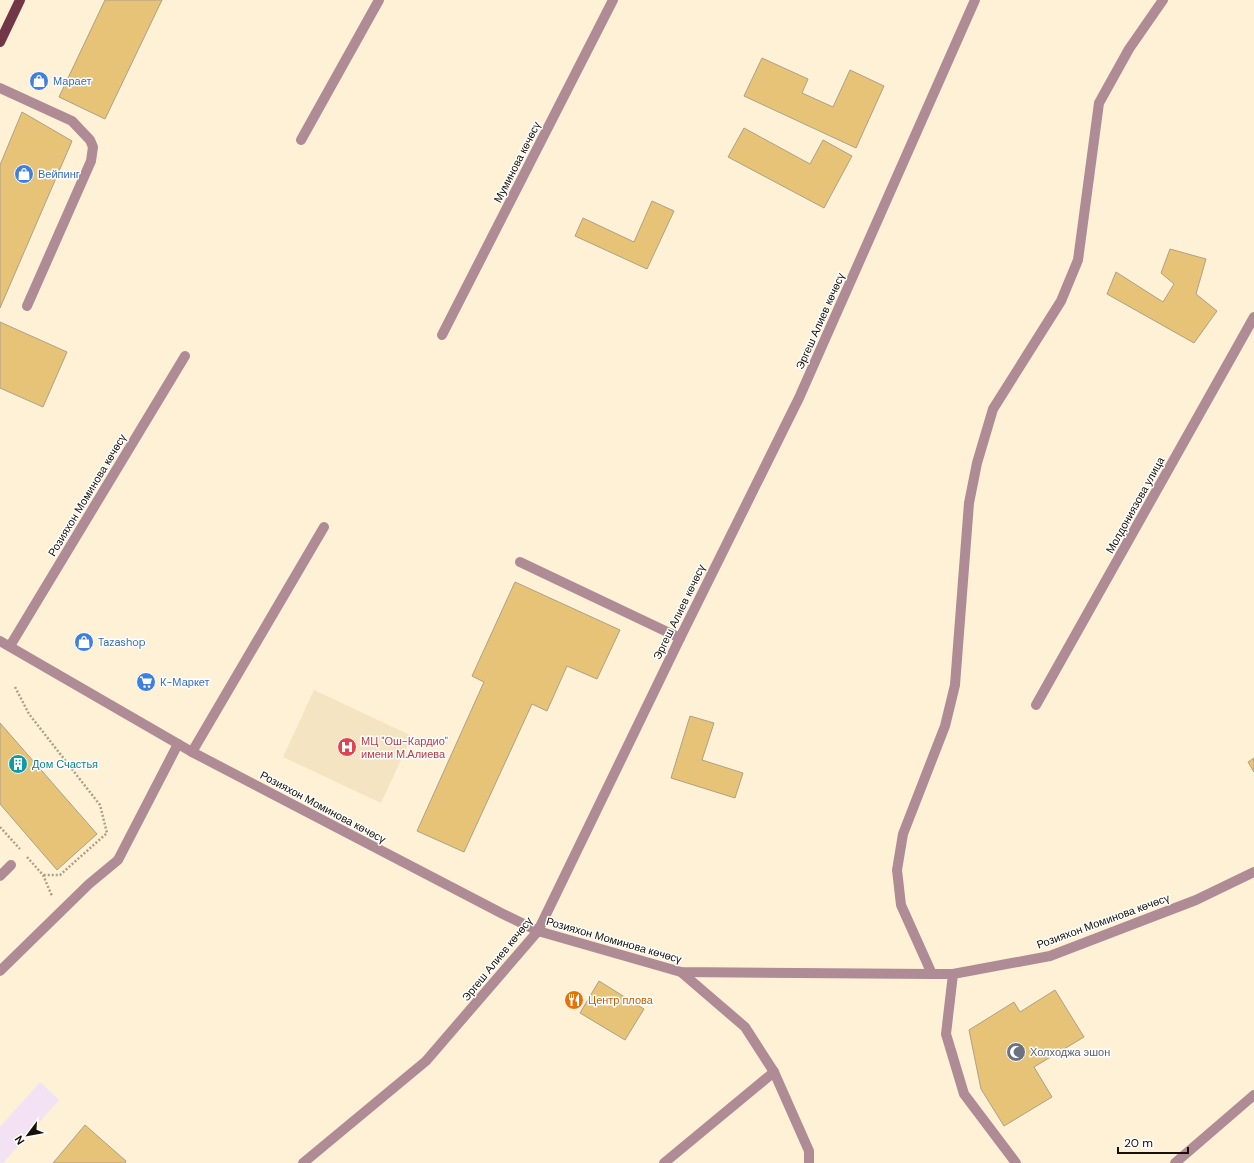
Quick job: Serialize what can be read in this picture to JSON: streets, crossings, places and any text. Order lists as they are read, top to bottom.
{
  "streets": {
    "street": [
      "Муминова көчөсү",
      "Эргеш Алиев көчөсү",
      "Розияхон Моминова көчөсү",
      "Молдониязова улица"
    ]
  },
  "crossings": [
    ["Эргеш Алиев көчөсү", "Розияхон Моминова көчөсү"]
  ],
  "places": {
    "shop": ["Марает", "Вейпинг", "Tazashop"],
    "supermarket": ["К-Маркет"],
    "hospital": ["МЦ \"Ош-Кардио\" имени М.Алиева"],
    "building": ["Дом Счастья"],
    "restaurant": ["Центр плова"],
    "mosque": ["Холходжа эшон"]
  },
  "scale_bar": "20 m",
  "north": "bottom left"
}
